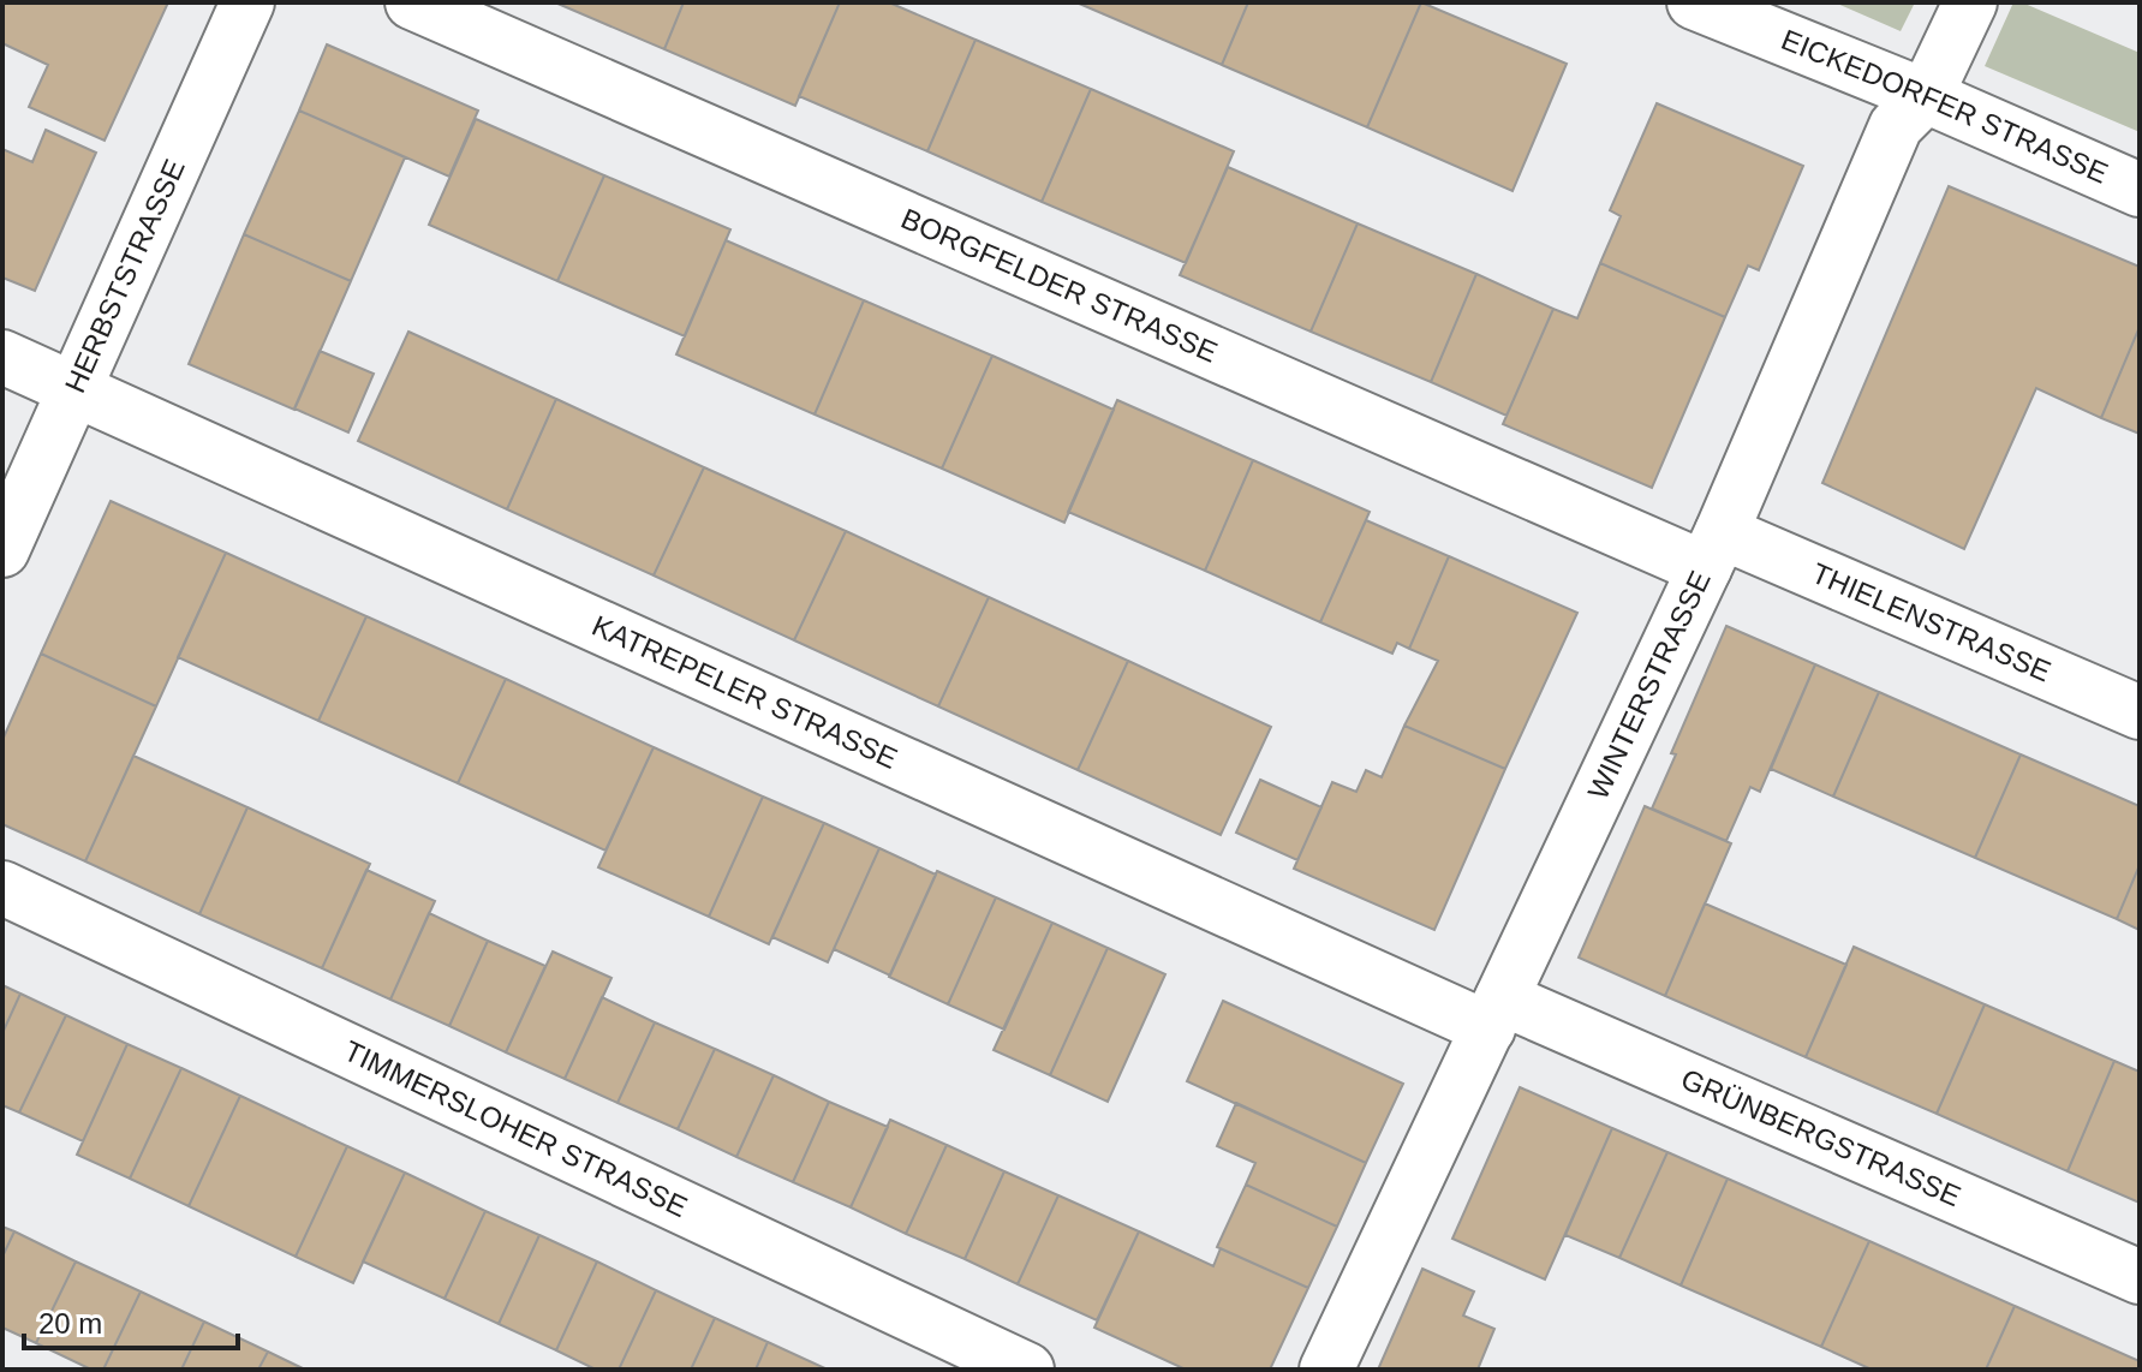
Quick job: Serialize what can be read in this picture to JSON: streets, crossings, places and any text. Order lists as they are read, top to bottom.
{
  "streets": {
    "street": [
      "EICKEDORFER STRASSE",
      "HERBSTSTRASSE",
      "BORGFELDER STRASSE",
      "THIELENSTRASSE",
      "WINTERSTRASSE",
      "KATREPELER STRASSE",
      "TIMMERSLOHER STRASSE",
      "GRÜNBERGSTRASSE"
    ]
  },
  "crossings": [
    ["EICKEDORFER STRASSE", "WINTERSTRASSE"],
    ["HERBSTSTRASSE", "KATREPELER STRASSE"],
    ["BORGFELDER STRASSE", "THIELENSTRASSE"],
    ["BORGFELDER STRASSE", "WINTERSTRASSE"],
    ["THIELENSTRASSE", "WINTERSTRASSE"],
    ["WINTERSTRASSE", "KATREPELER STRASSE"],
    ["WINTERSTRASSE", "GRÜNBERGSTRASSE"],
    ["KATREPELER STRASSE", "GRÜNBERGSTRASSE"]
  ],
  "scale_bar": "20 m"
}
